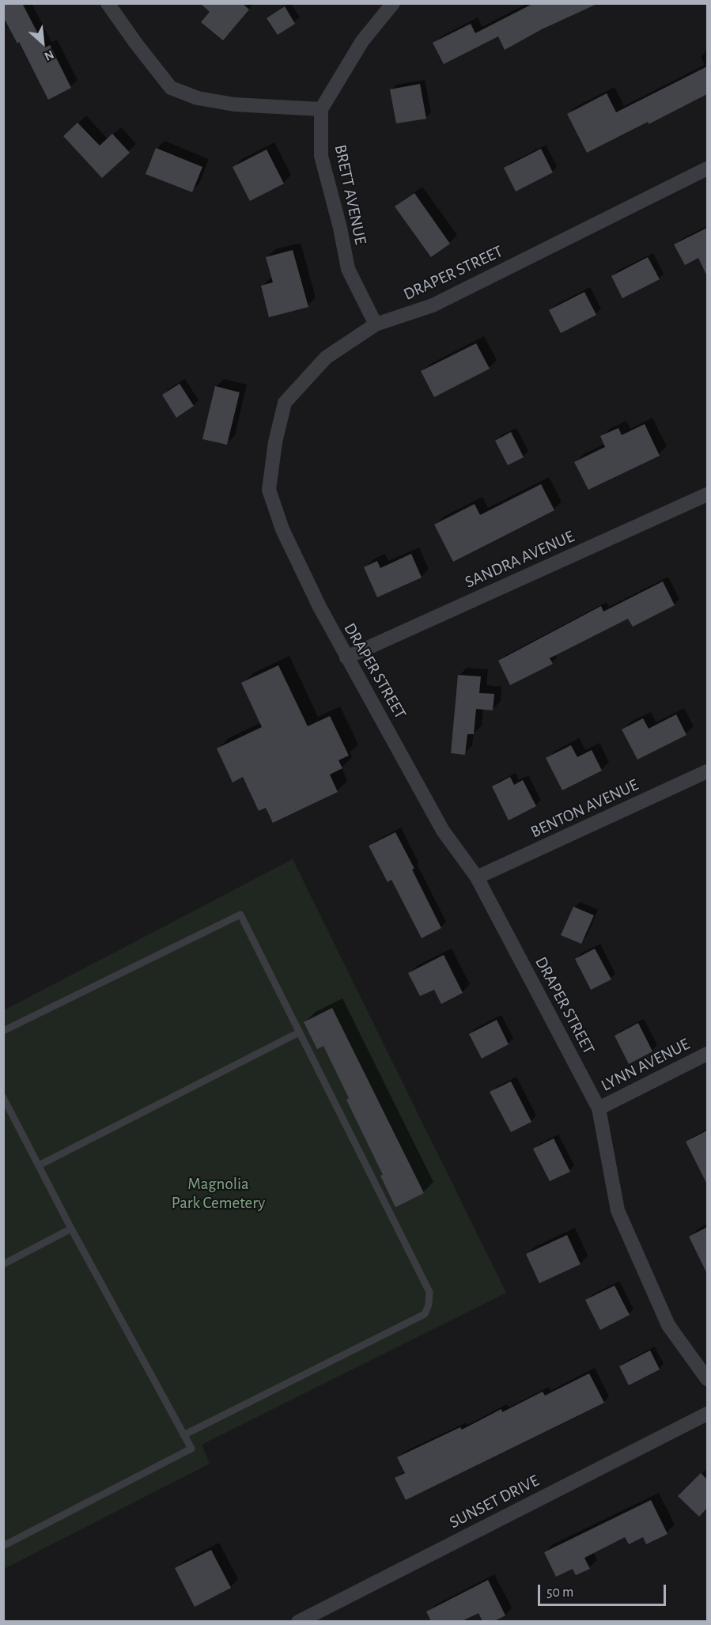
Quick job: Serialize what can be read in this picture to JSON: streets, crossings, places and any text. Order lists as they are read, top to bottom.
{
  "streets": {
    "street": [
      "BRETT AVENUE",
      "DRAPER STREET",
      "SANDRA AVENUE",
      "BENTON AVENUE",
      "LYNN AVENUE",
      "SUNSET DRIVE"
    ]
  },
  "crossings": [
    ["BRETT AVENUE", "DRAPER STREET"],
    ["DRAPER STREET", "SANDRA AVENUE"],
    ["DRAPER STREET", "BENTON AVENUE"],
    ["DRAPER STREET", "LYNN AVENUE"]
  ],
  "parks": ["Magnolia Park Cemetery"],
  "scale_bar": "50 m",
  "north": "bottom right"
}
